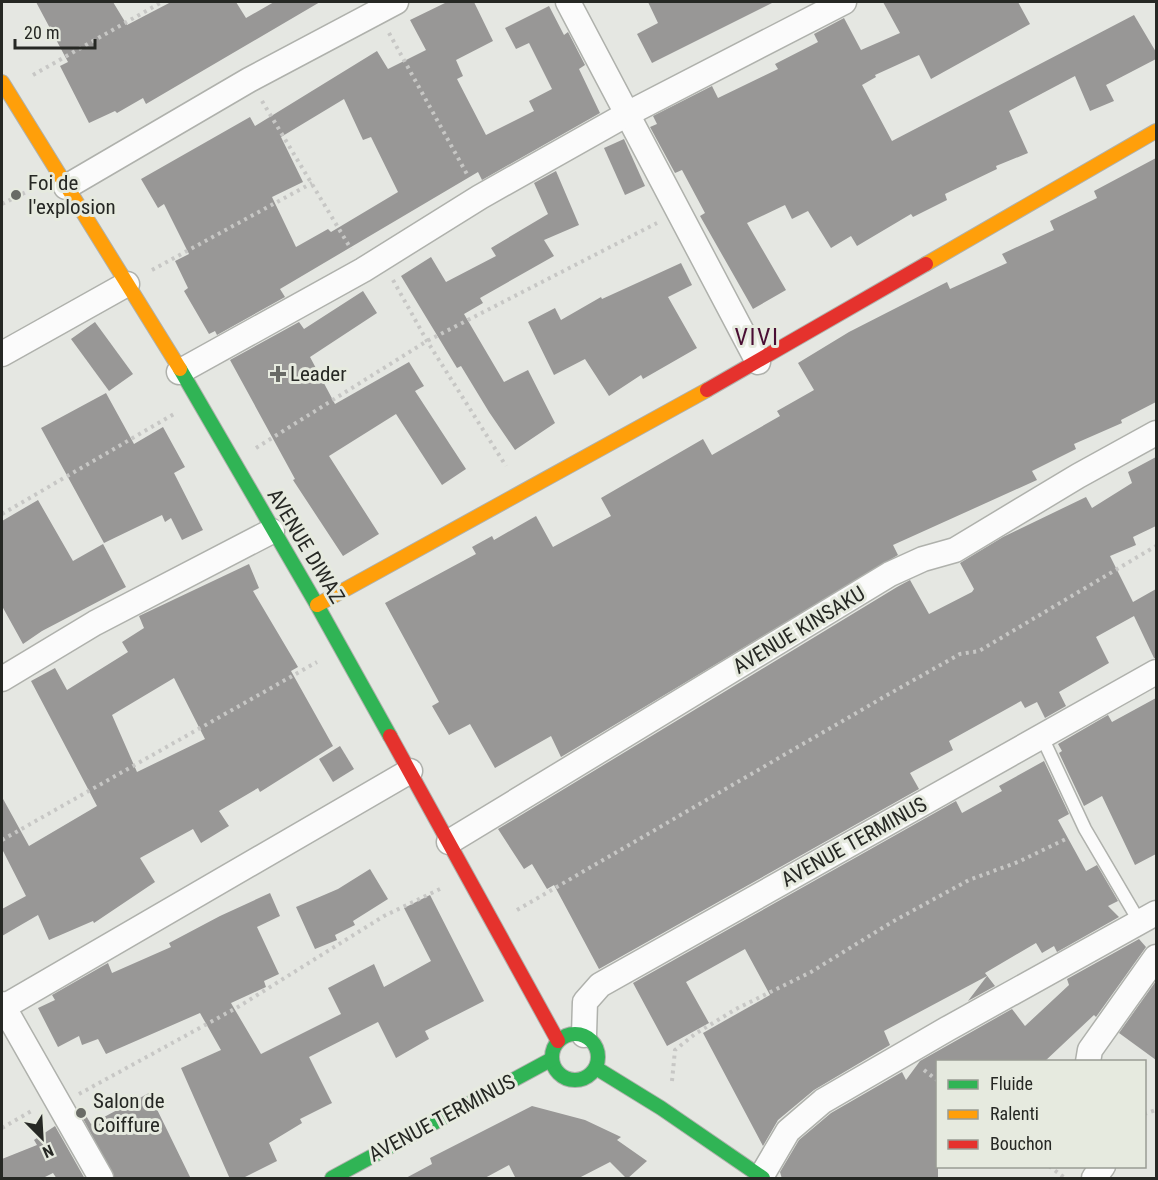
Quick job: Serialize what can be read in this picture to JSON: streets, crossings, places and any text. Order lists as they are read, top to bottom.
{
  "streets": {
    "street": ["AVENUE DIWAZ", "AVENUE KINSAKU", "AVENUE TERMINUS"]
  },
  "crossings": [
    ["AVENUE DIWAZ", "AVENUE KINSAKU"],
    ["AVENUE DIWAZ", "AVENUE TERMINUS"]
  ],
  "districts": ["VIVI"],
  "places": {
    "other": ["Foi de l'explosion", "Salon de Coiffure"],
    "health": ["Leader"]
  },
  "legend": ["Fluide", "Ralenti", "Bouchon"],
  "scale_bar": "20 m",
  "north": "bottom right"
}
